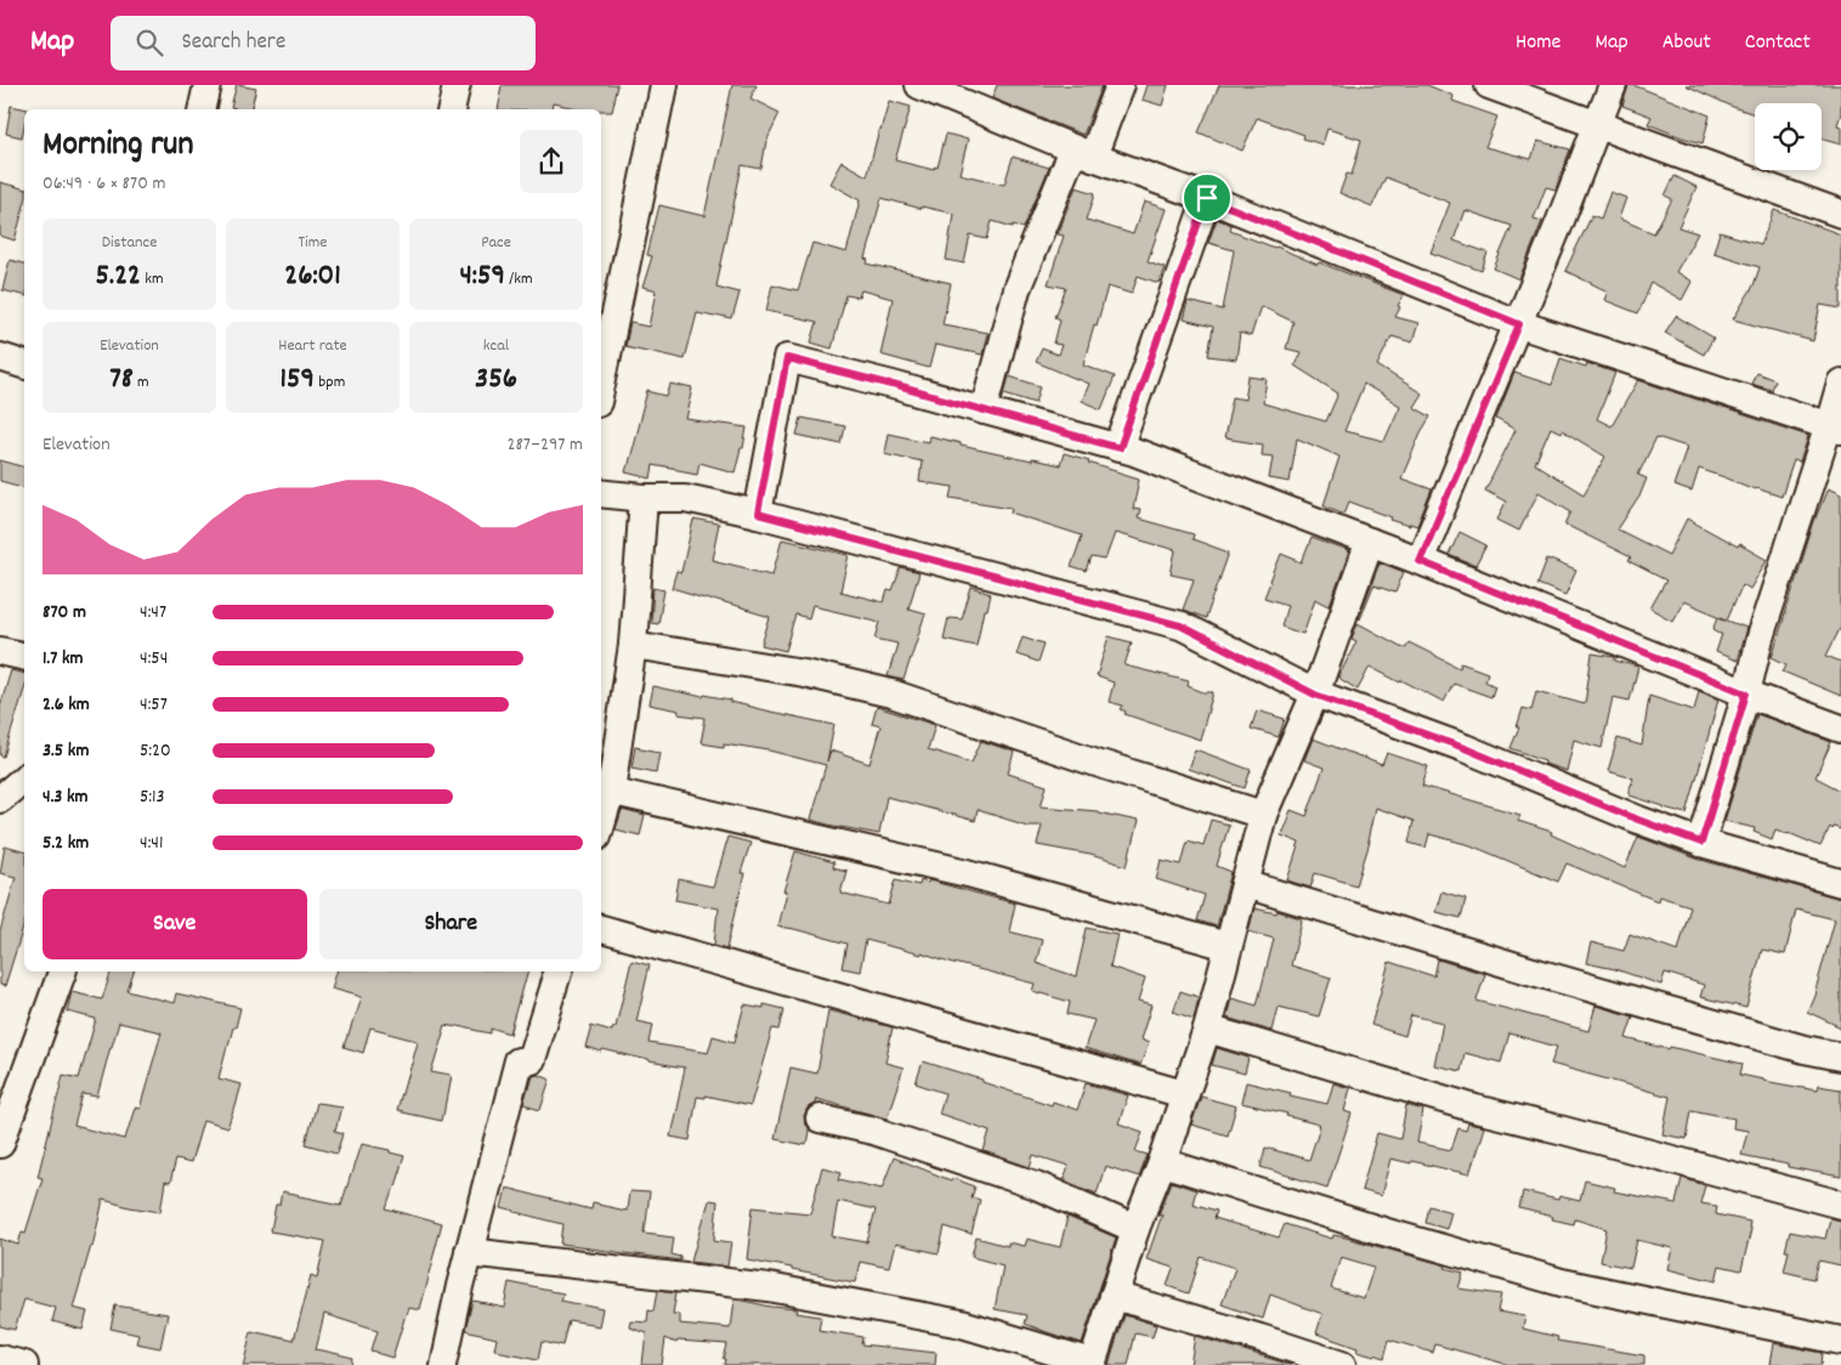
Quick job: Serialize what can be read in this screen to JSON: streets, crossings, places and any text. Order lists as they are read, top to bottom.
{
  "page": {
    "header": "Map",
    "search": "Search here",
    "nav": [
      "Home",
      "Map",
      "About",
      "Contact"
    ],
    "heading": ["Morning run", "06:49 · 6 × 870 m"],
    "stats": [
      ["Distance", "5.22 km"],
      ["Time", "26:01"],
      ["Pace", "4:59 /km"],
      ["Elevation", "78 m"],
      ["Heart rate", "159 bpm"],
      ["kcal", "356"]
    ],
    "chart": ["Elevation", "287–297 m"],
    "list": [
      {
        "name": "870 m",
        "note": "4:47"
      },
      {
        "name": "1.7 km",
        "note": "4:54"
      },
      {
        "name": "2.6 km",
        "note": "4:57"
      },
      {
        "name": "3.5 km",
        "note": "5:20"
      },
      {
        "name": "4.3 km",
        "note": "5:13"
      },
      {
        "name": "5.2 km",
        "note": "4:41"
      }
    ],
    "buttons": ["Save", "Share"]
  }
}
